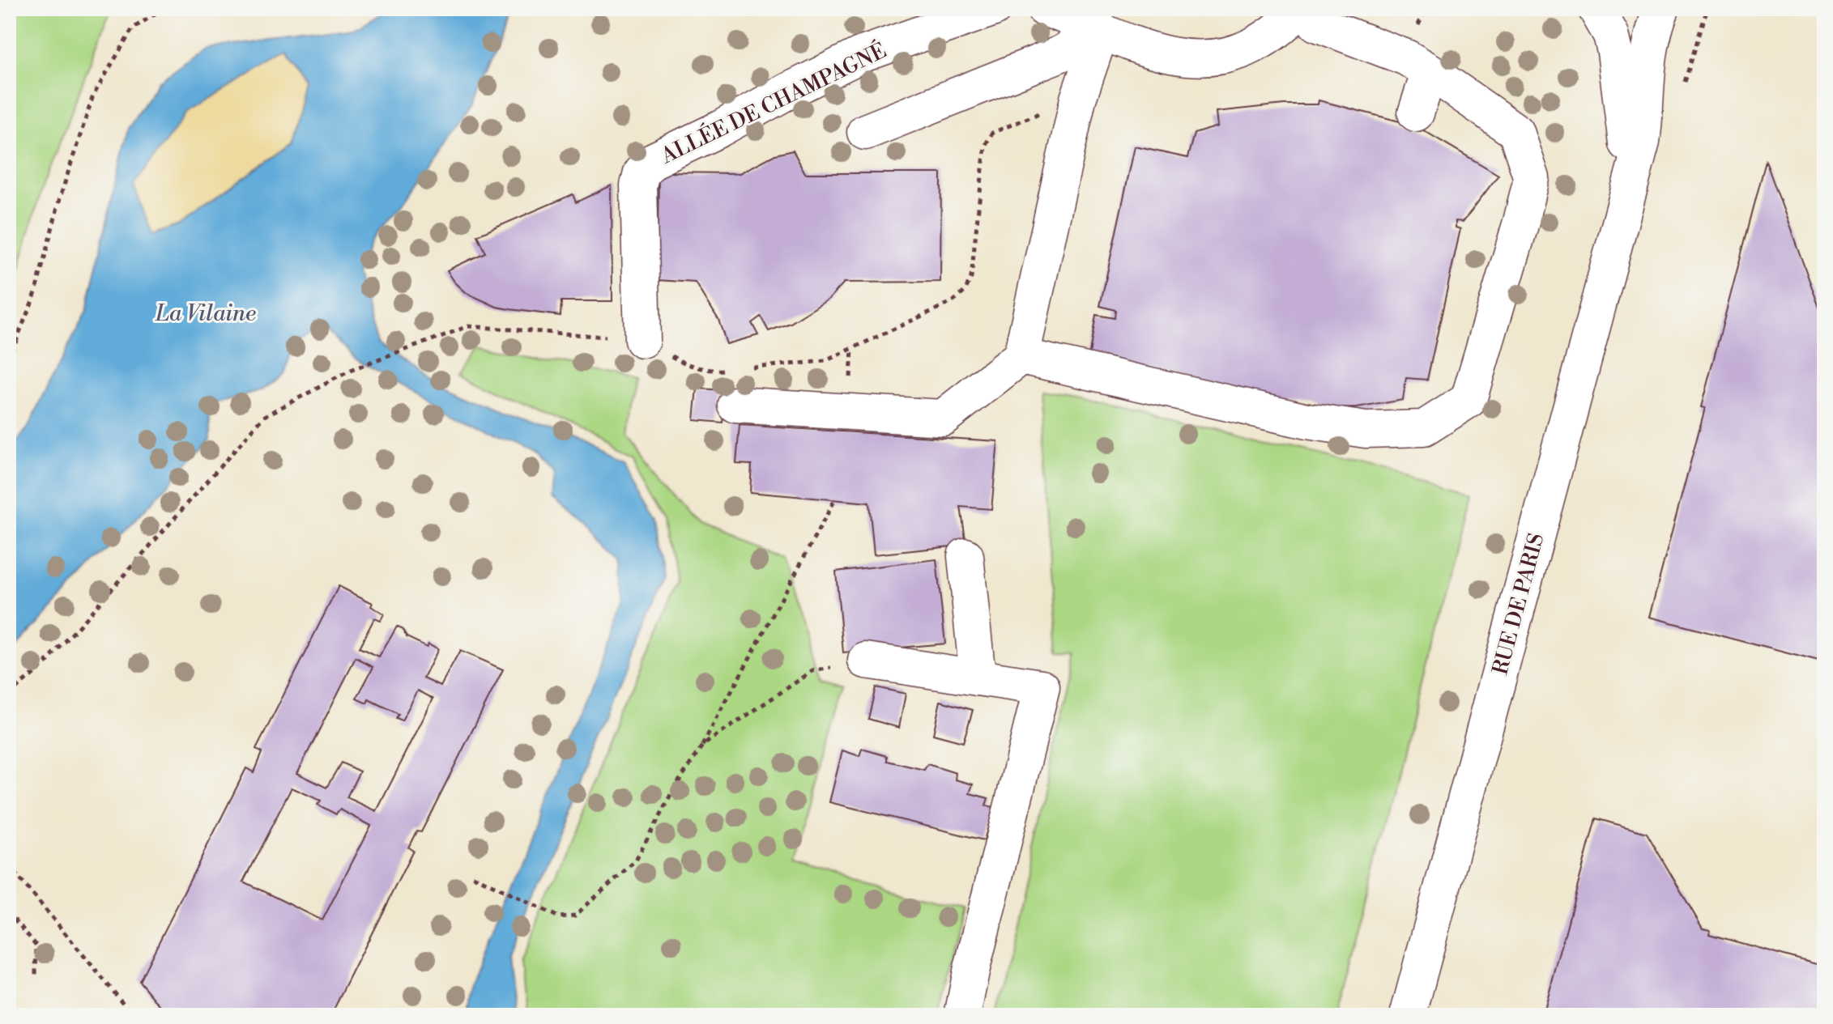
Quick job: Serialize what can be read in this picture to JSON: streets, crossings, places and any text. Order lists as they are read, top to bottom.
{
  "streets": {
    "main road": ["ALLÉE DE CHAMPAGNÉ", "RUE DE PARIS"]
  },
  "water": ["La Vilaine"]
}
